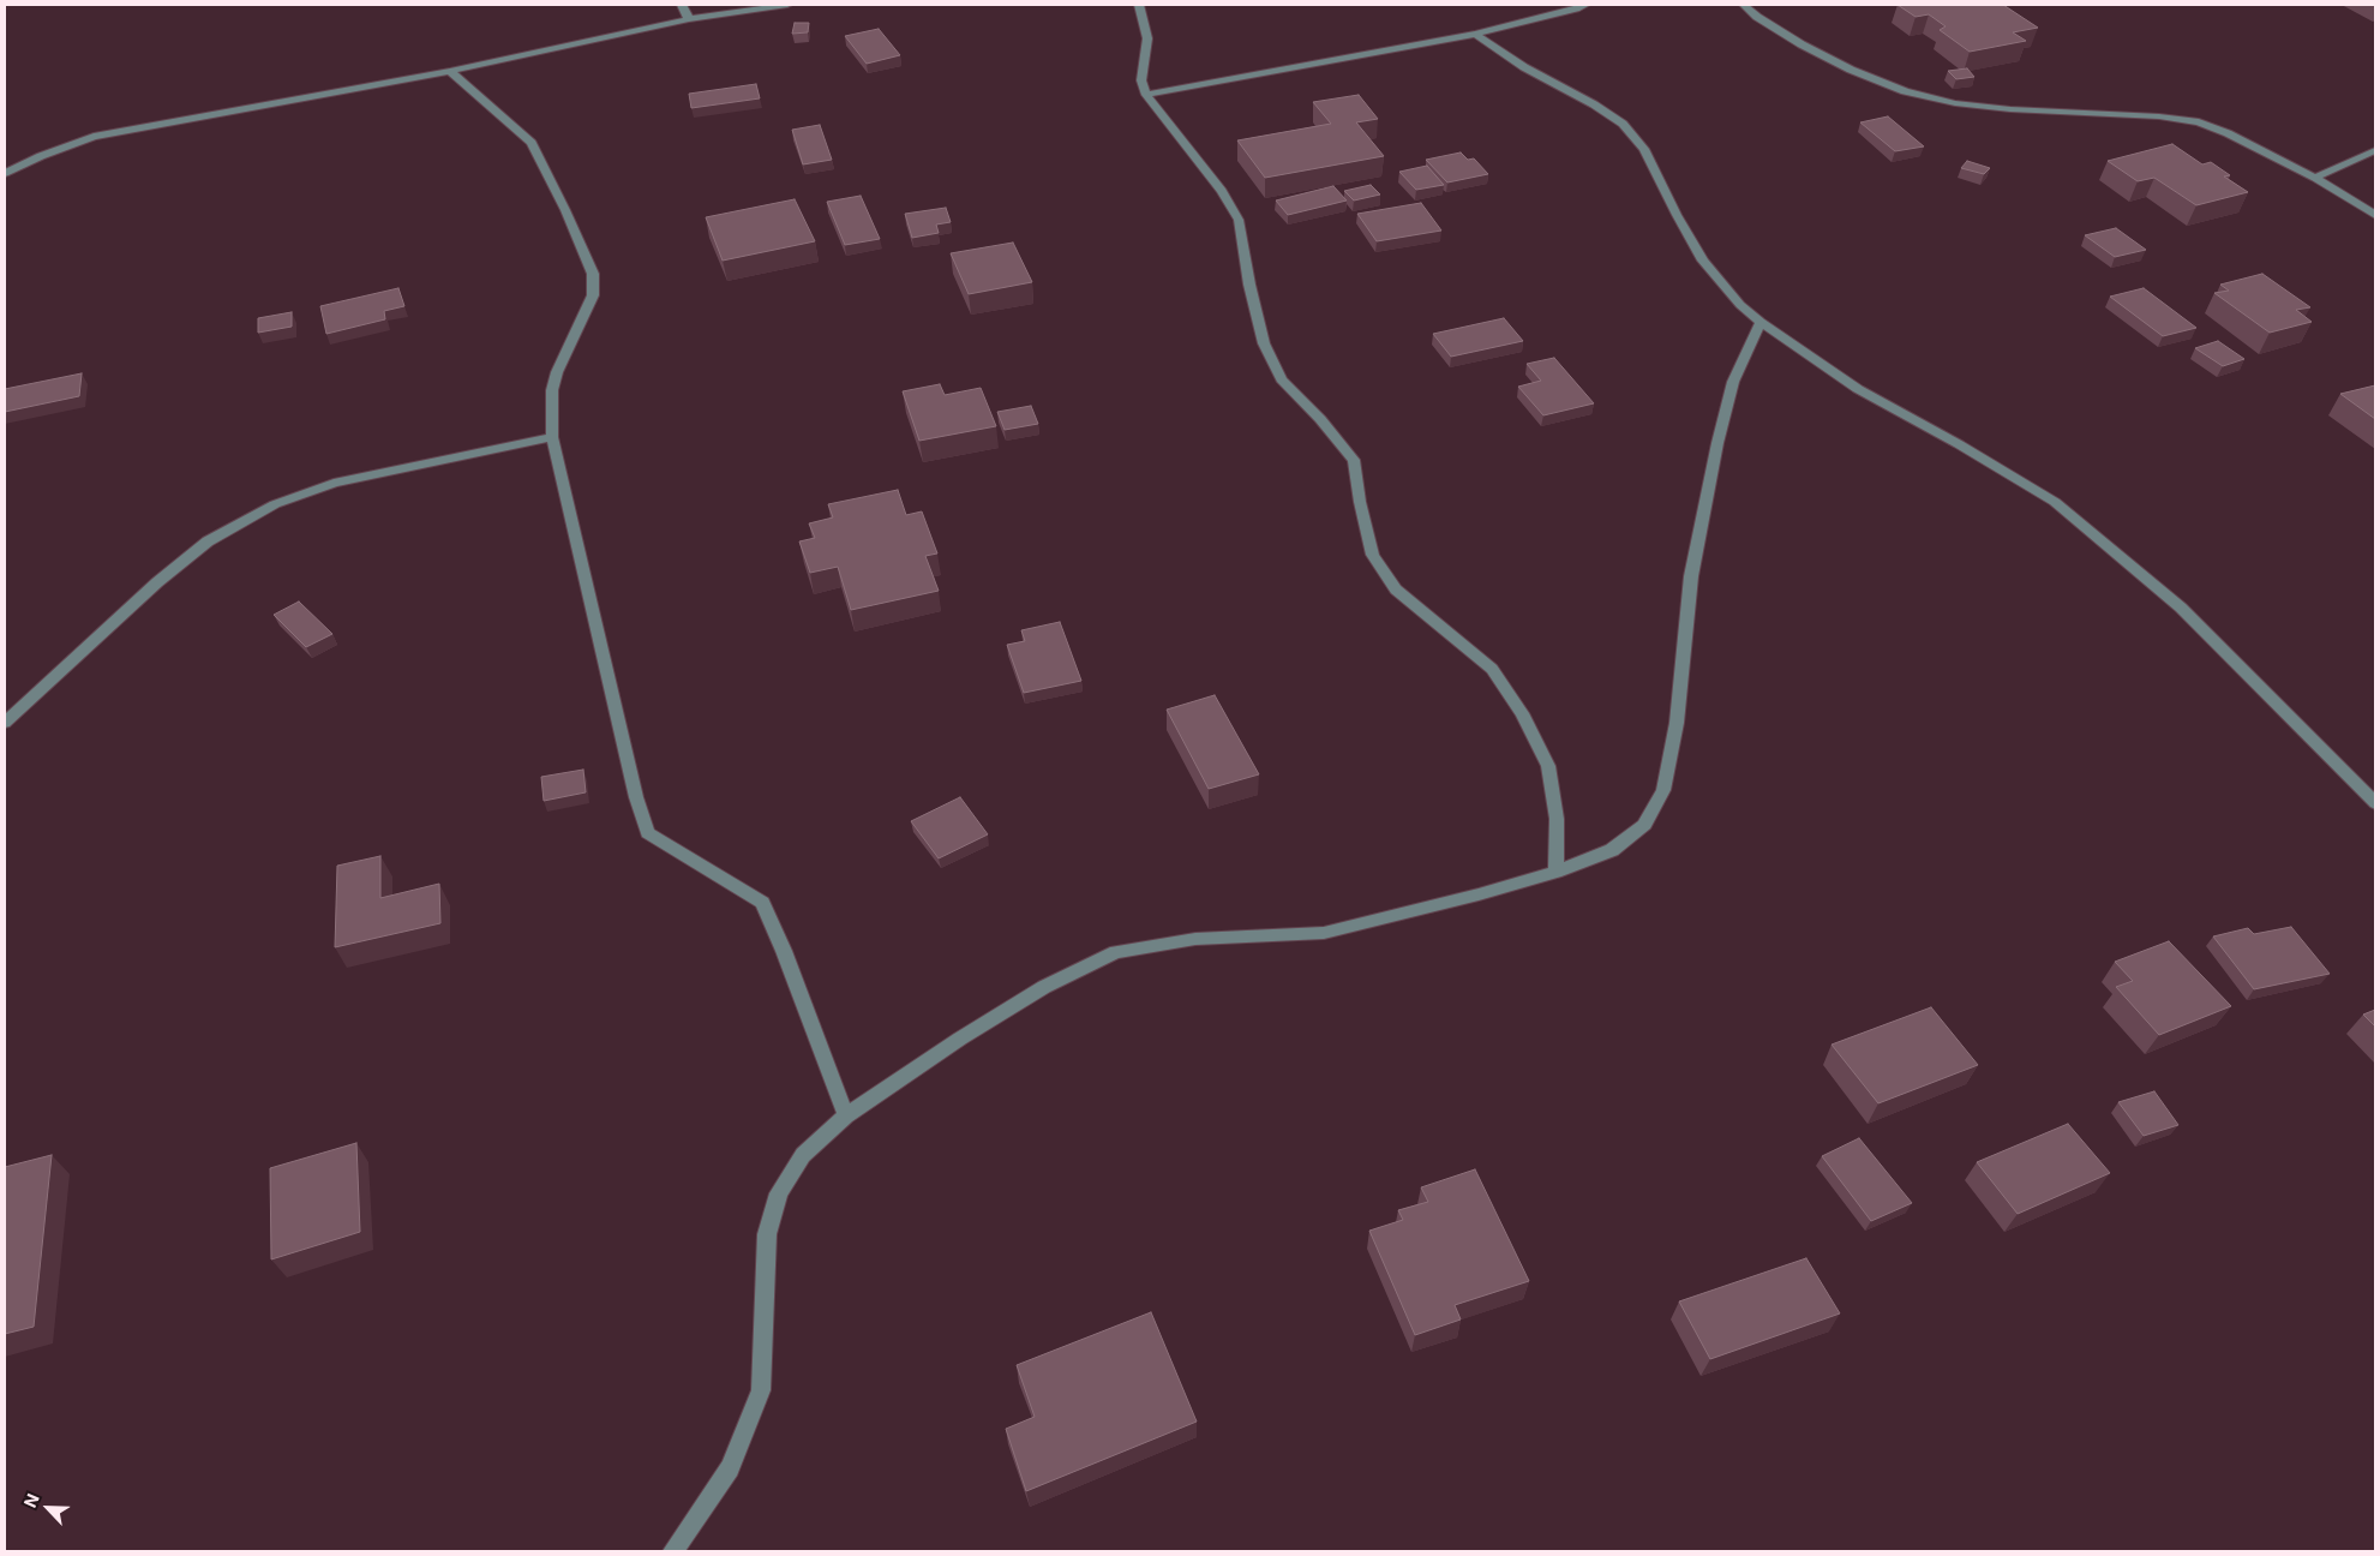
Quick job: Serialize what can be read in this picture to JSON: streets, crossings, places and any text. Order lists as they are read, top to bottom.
{
  "north": "top left"
}
